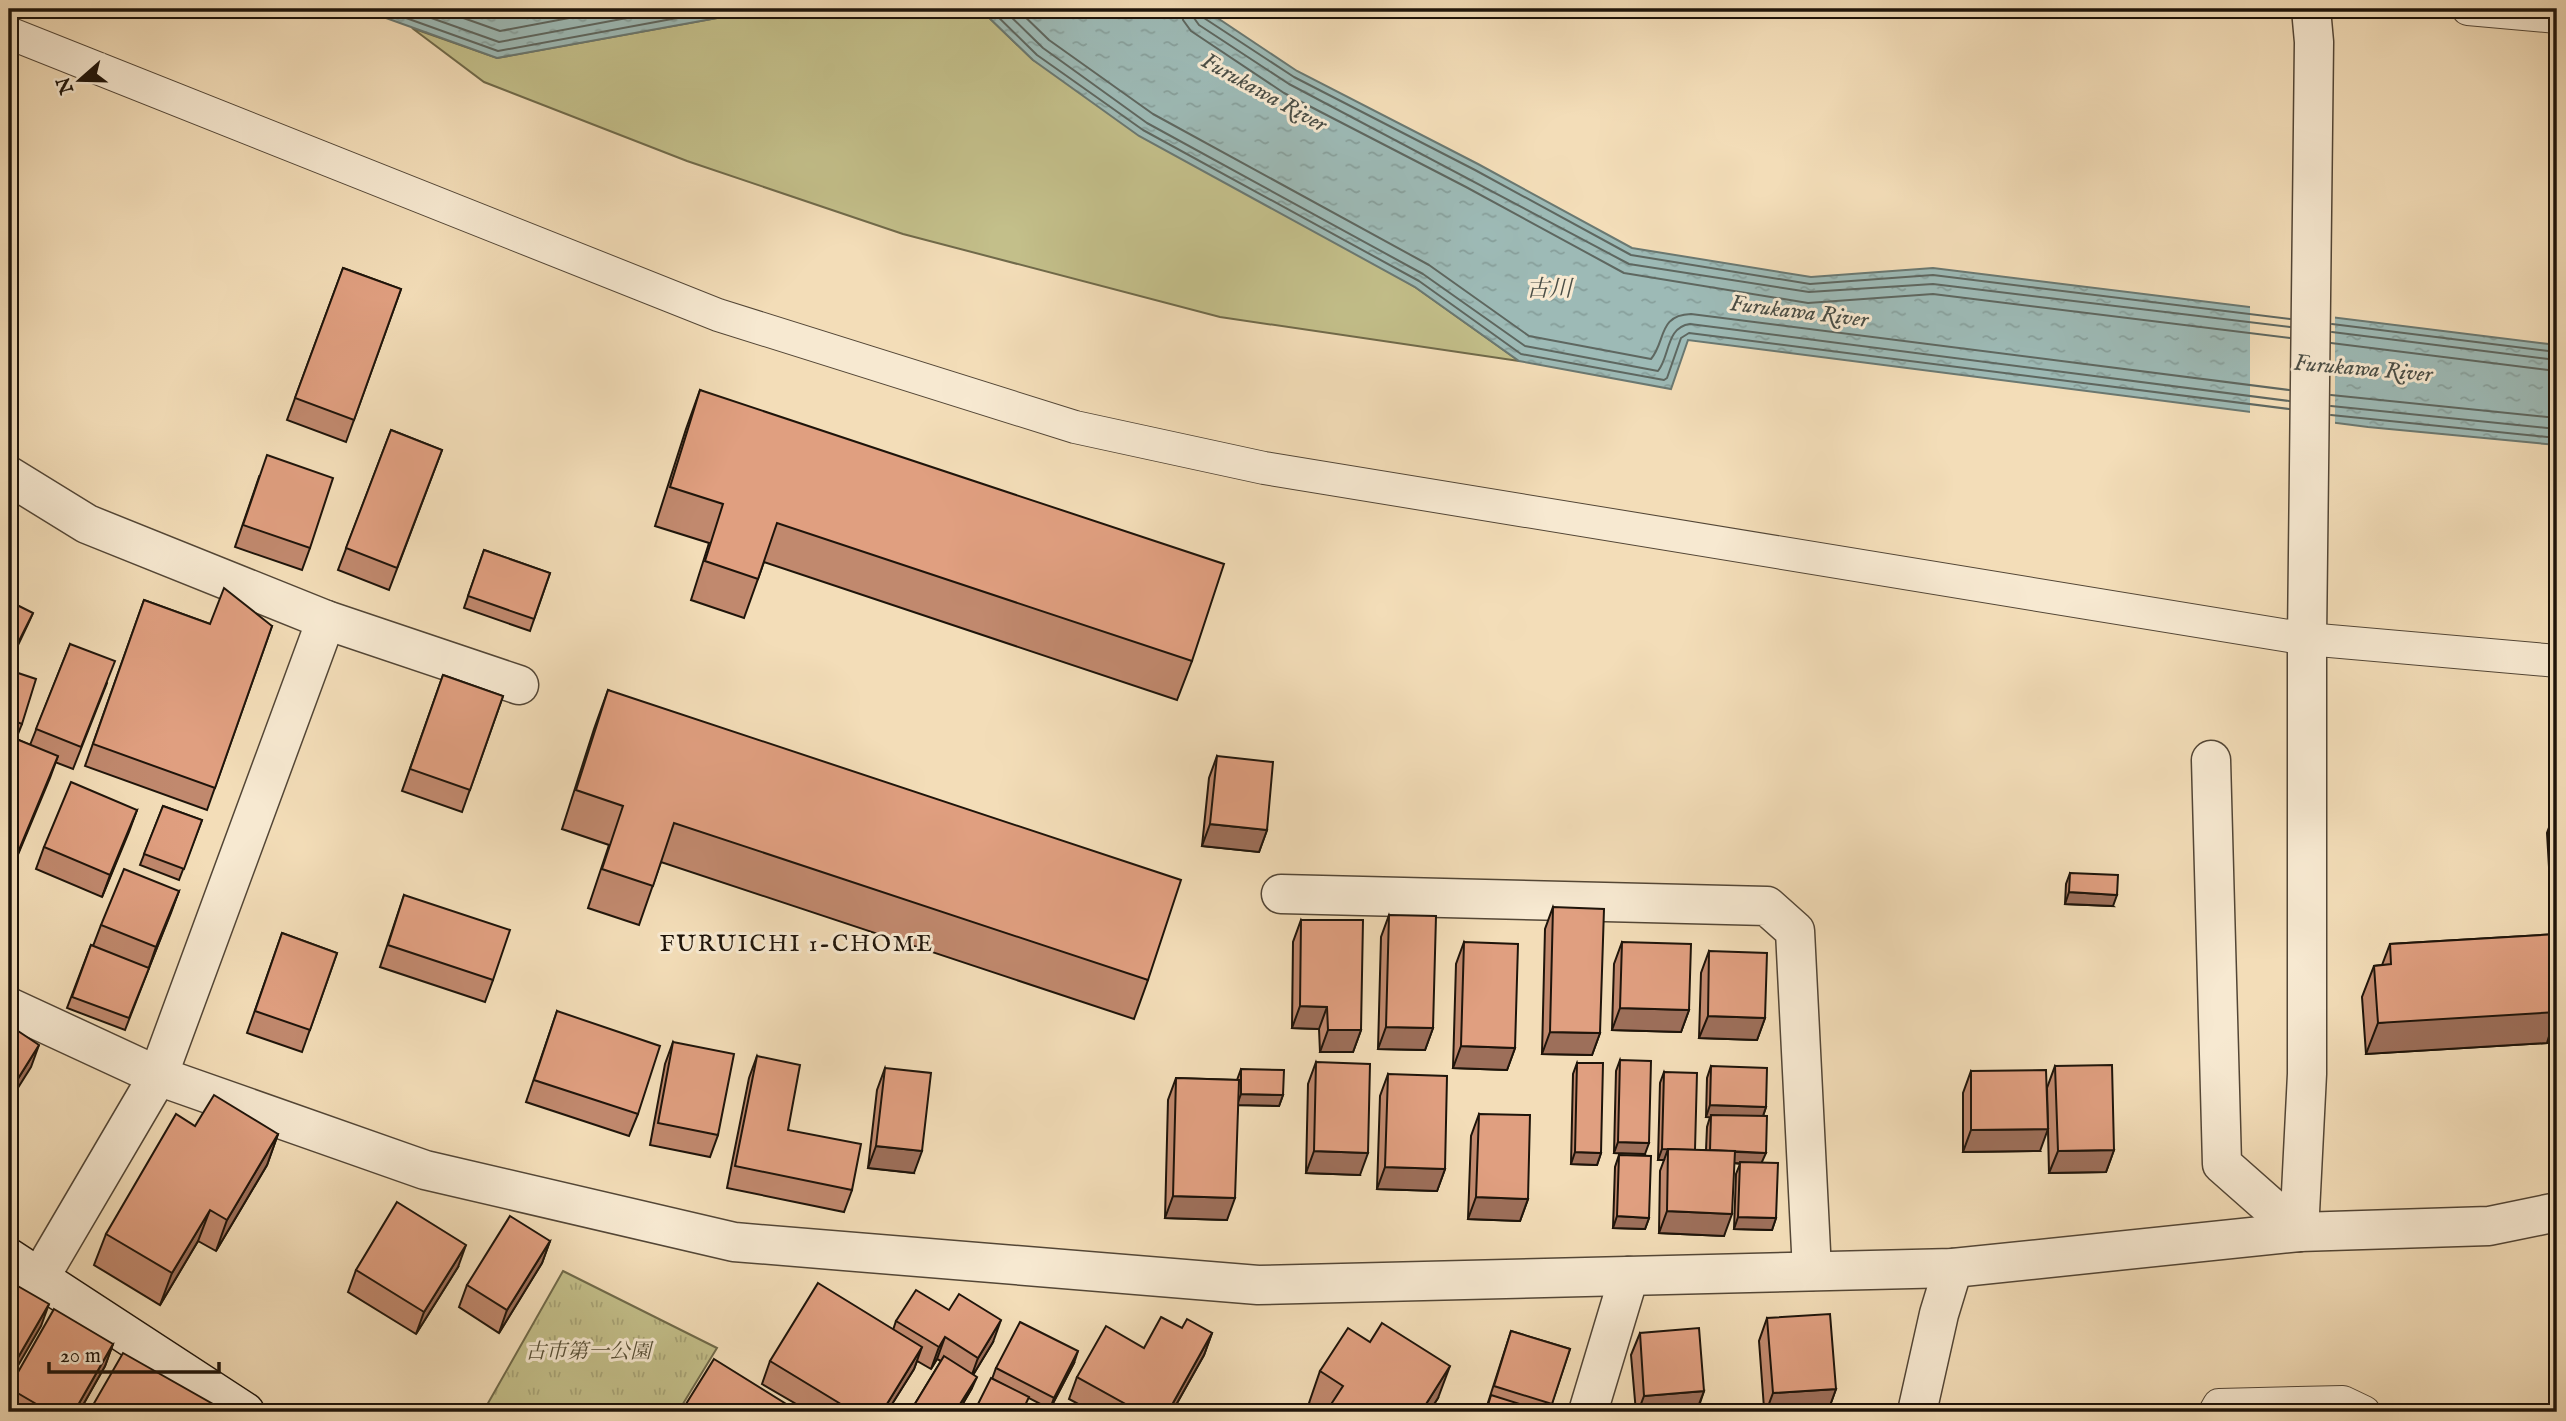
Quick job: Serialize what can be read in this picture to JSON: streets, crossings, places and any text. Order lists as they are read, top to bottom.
{
  "districts": ["FURUICHI 1-CHOME"],
  "water": ["Furukawa River", "古川"],
  "parks": ["古市第一公園"],
  "scale_bar": "20 m",
  "north": "left"
}
